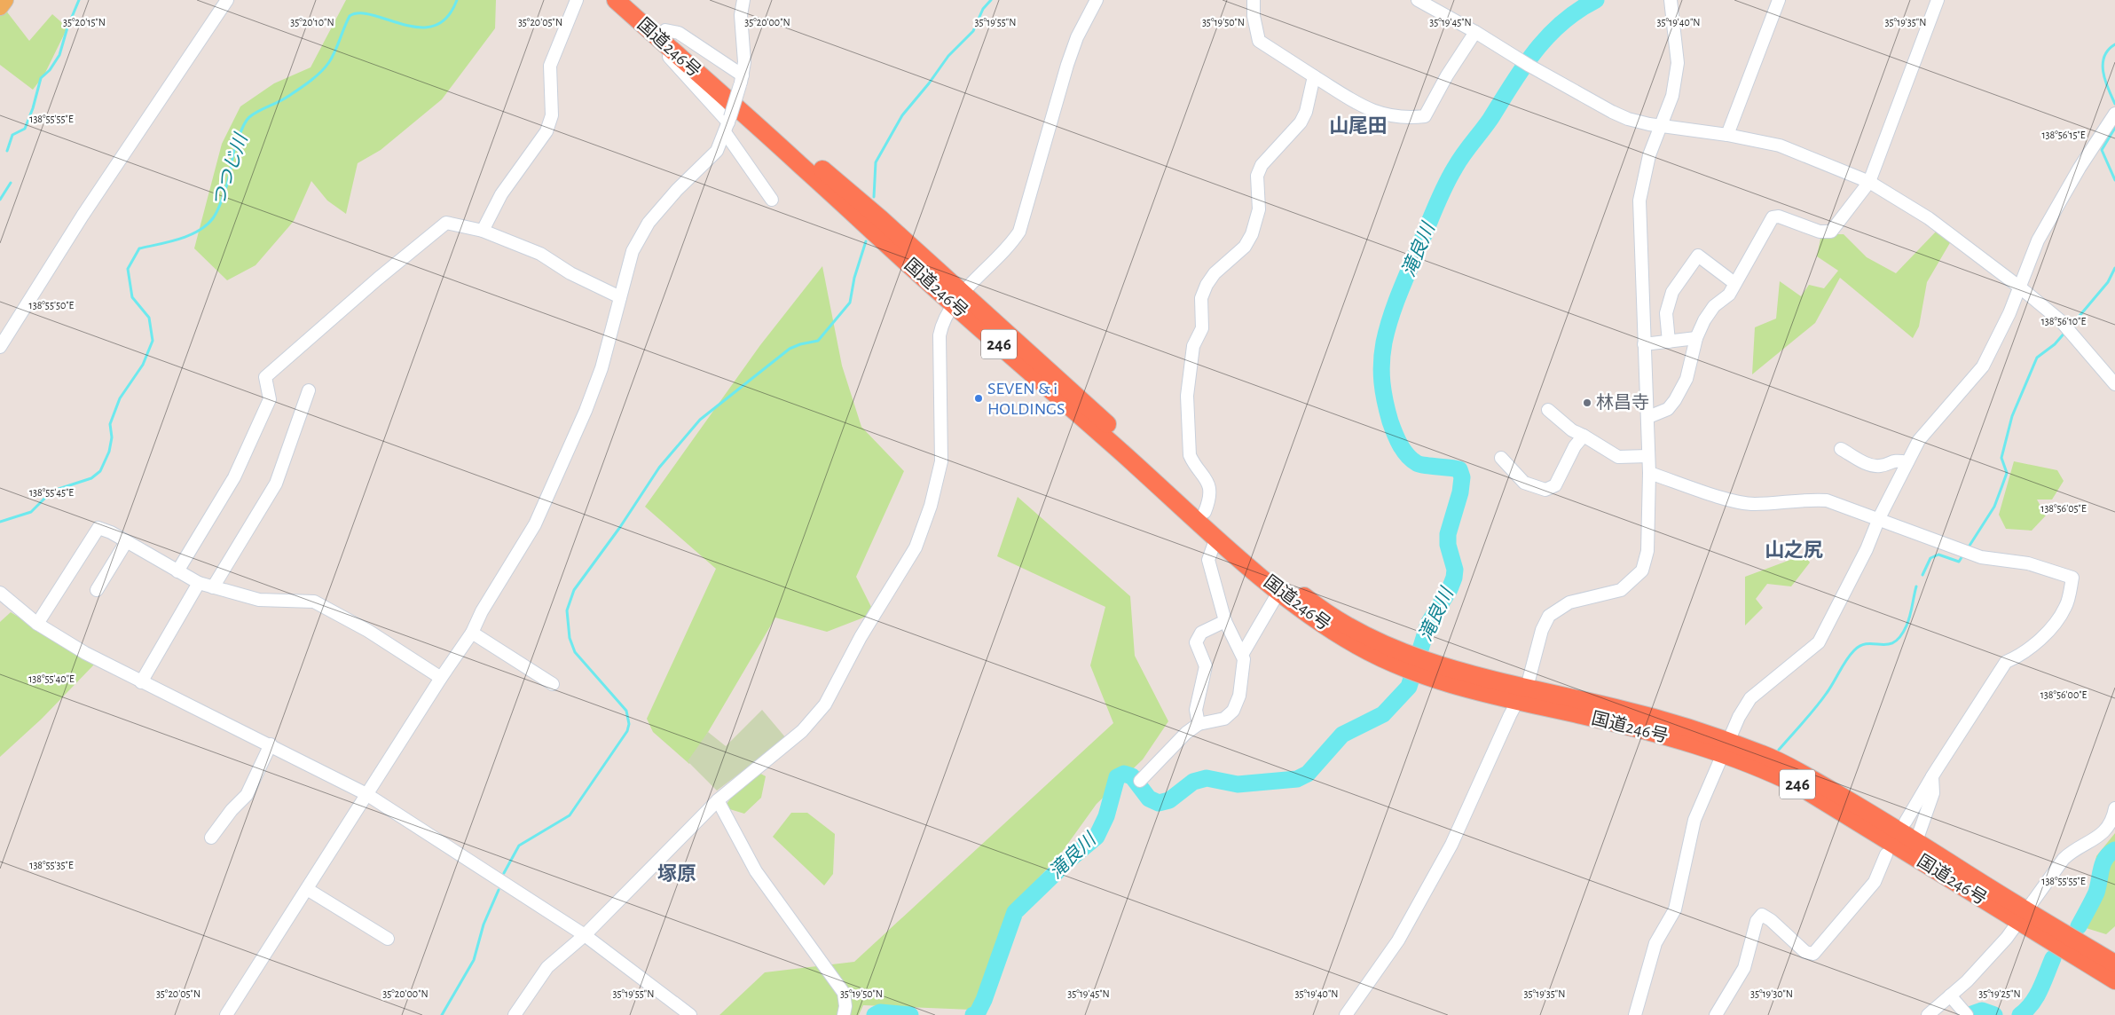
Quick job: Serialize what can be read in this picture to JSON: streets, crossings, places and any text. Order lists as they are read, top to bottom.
{
  "streets": {
    "highway": ["国道246号", "246"]
  },
  "districts": ["山尾田", "山之尻", "塚原"],
  "water": ["つつじ川", "滝良川"],
  "places": ["SEVEN & i HOLDINGS", "林昌寺"],
  "coordinates": [
    "35°20'15\"N",
    "35°20'10\"N",
    "35°20'05\"N",
    "35°20'00\"N",
    "35°19'55\"N",
    "35°19'50\"N",
    "35°19'45\"N",
    "35°19'40\"N",
    "35°19'35\"N",
    "138°55'55\"E",
    "138°56'15\"E",
    "138°55'50\"E",
    "138°56'10\"E",
    "138°55'45\"E",
    "138°56'05\"E",
    "138°55'40\"E",
    "138°56'00\"E",
    "138°55'35\"E",
    "35°19'30\"N",
    "35°19'25\"N"
  ]
}
